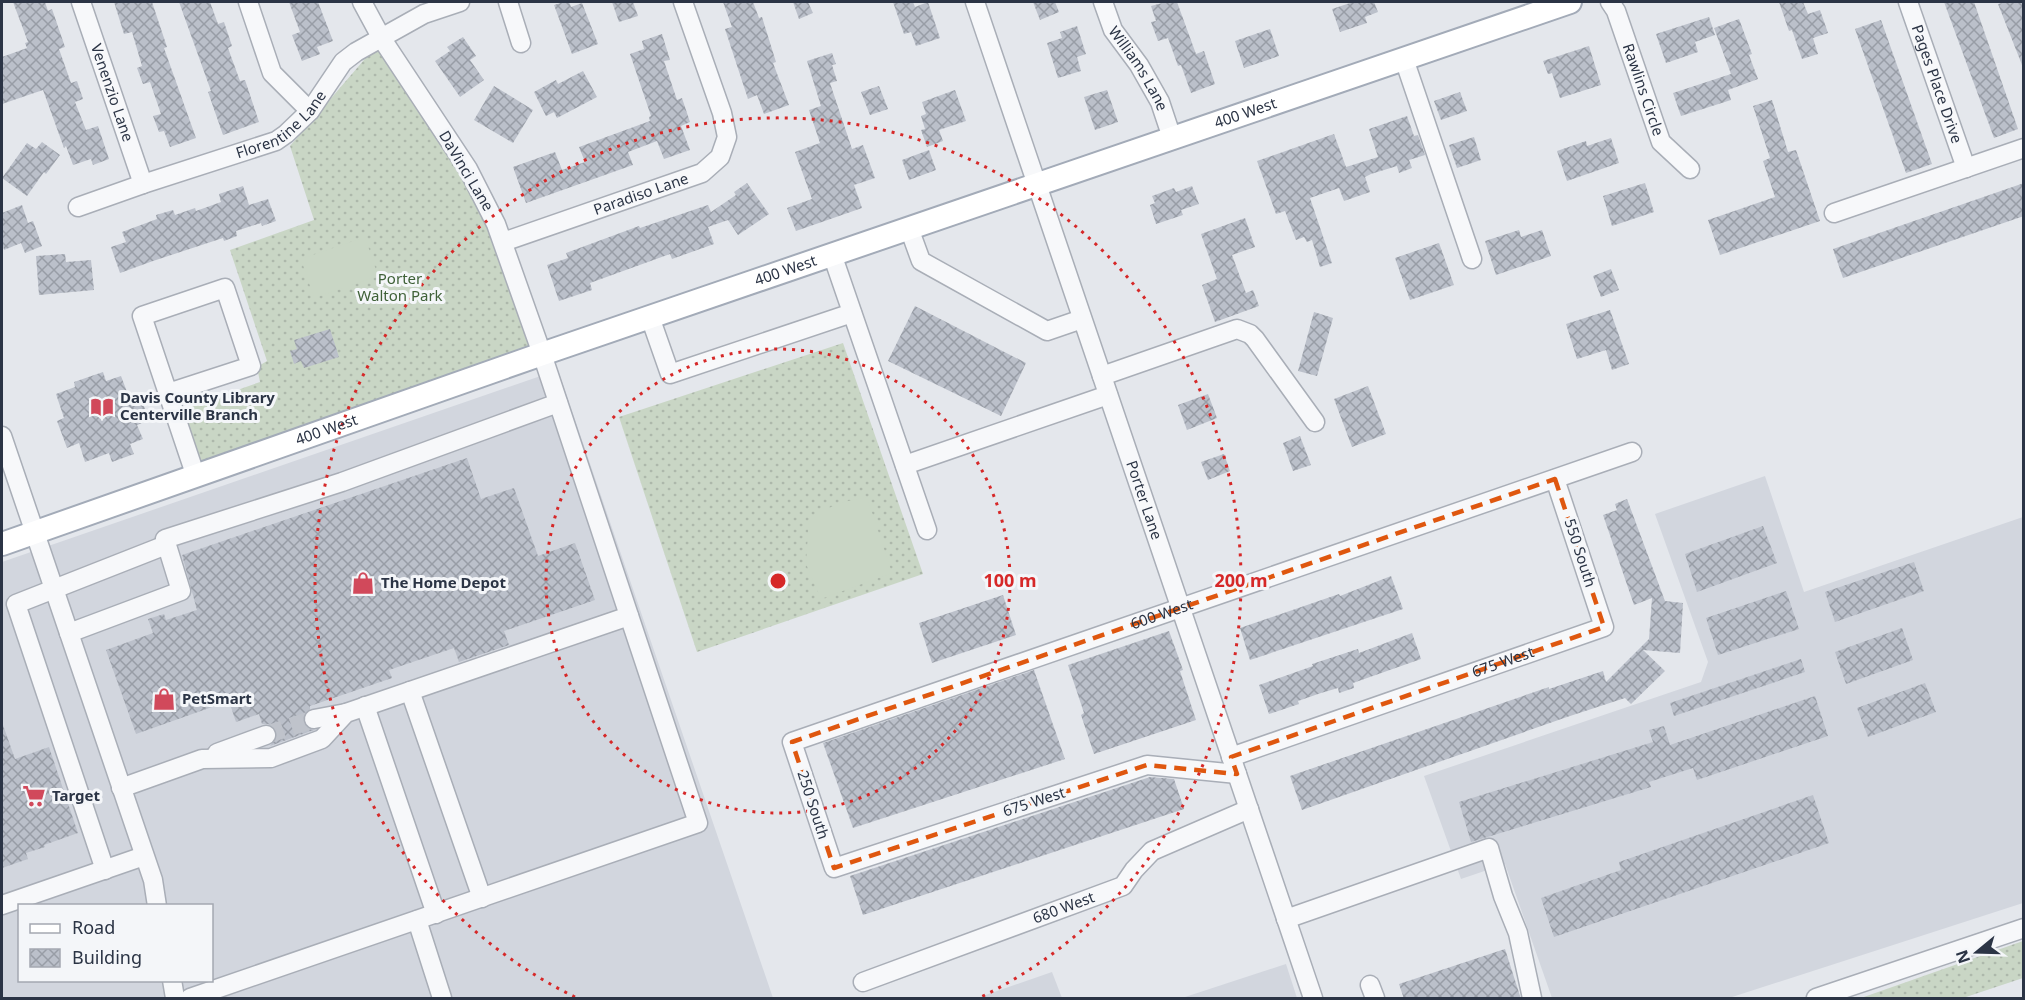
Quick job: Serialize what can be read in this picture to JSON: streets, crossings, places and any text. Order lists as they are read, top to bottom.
{
  "streets": {
    "main road": ["400 West"],
    "street": [
      "Williams Lane",
      "Pages Place Drive",
      "Rawlins Circle",
      "Venenzio Lane",
      "Florentine Lane",
      "DaVinci Lane",
      "Paradiso Lane",
      "Porter Lane",
      "550 South",
      "600 West",
      "675 West",
      "250 South",
      "680 West"
    ]
  },
  "crossings": [
    ["Williams Lane", "400 West"],
    ["Venenzio Lane", "Florentine Lane"],
    ["400 West", "DaVinci Lane"],
    ["400 West", "Porter Lane"],
    ["Florentine Lane", "DaVinci Lane"],
    ["DaVinci Lane", "Paradiso Lane"],
    ["Porter Lane", "600 West"],
    ["Porter Lane", "675 West"],
    ["Porter Lane", "680 West"],
    ["550 South", "600 West"],
    ["550 South", "675 West"],
    ["600 West", "250 South"],
    ["675 West", "250 South"]
  ],
  "parks": ["Porter Walton Park"],
  "places": {
    "library": ["Davis County Library Centerville Branch"],
    "shop": ["The Home Depot", "PetSmart"],
    "supermarket": ["Target"]
  },
  "legend": ["Road", "Building"],
  "north": "left",
  "rings": ["100 m", "200 m"]
}
